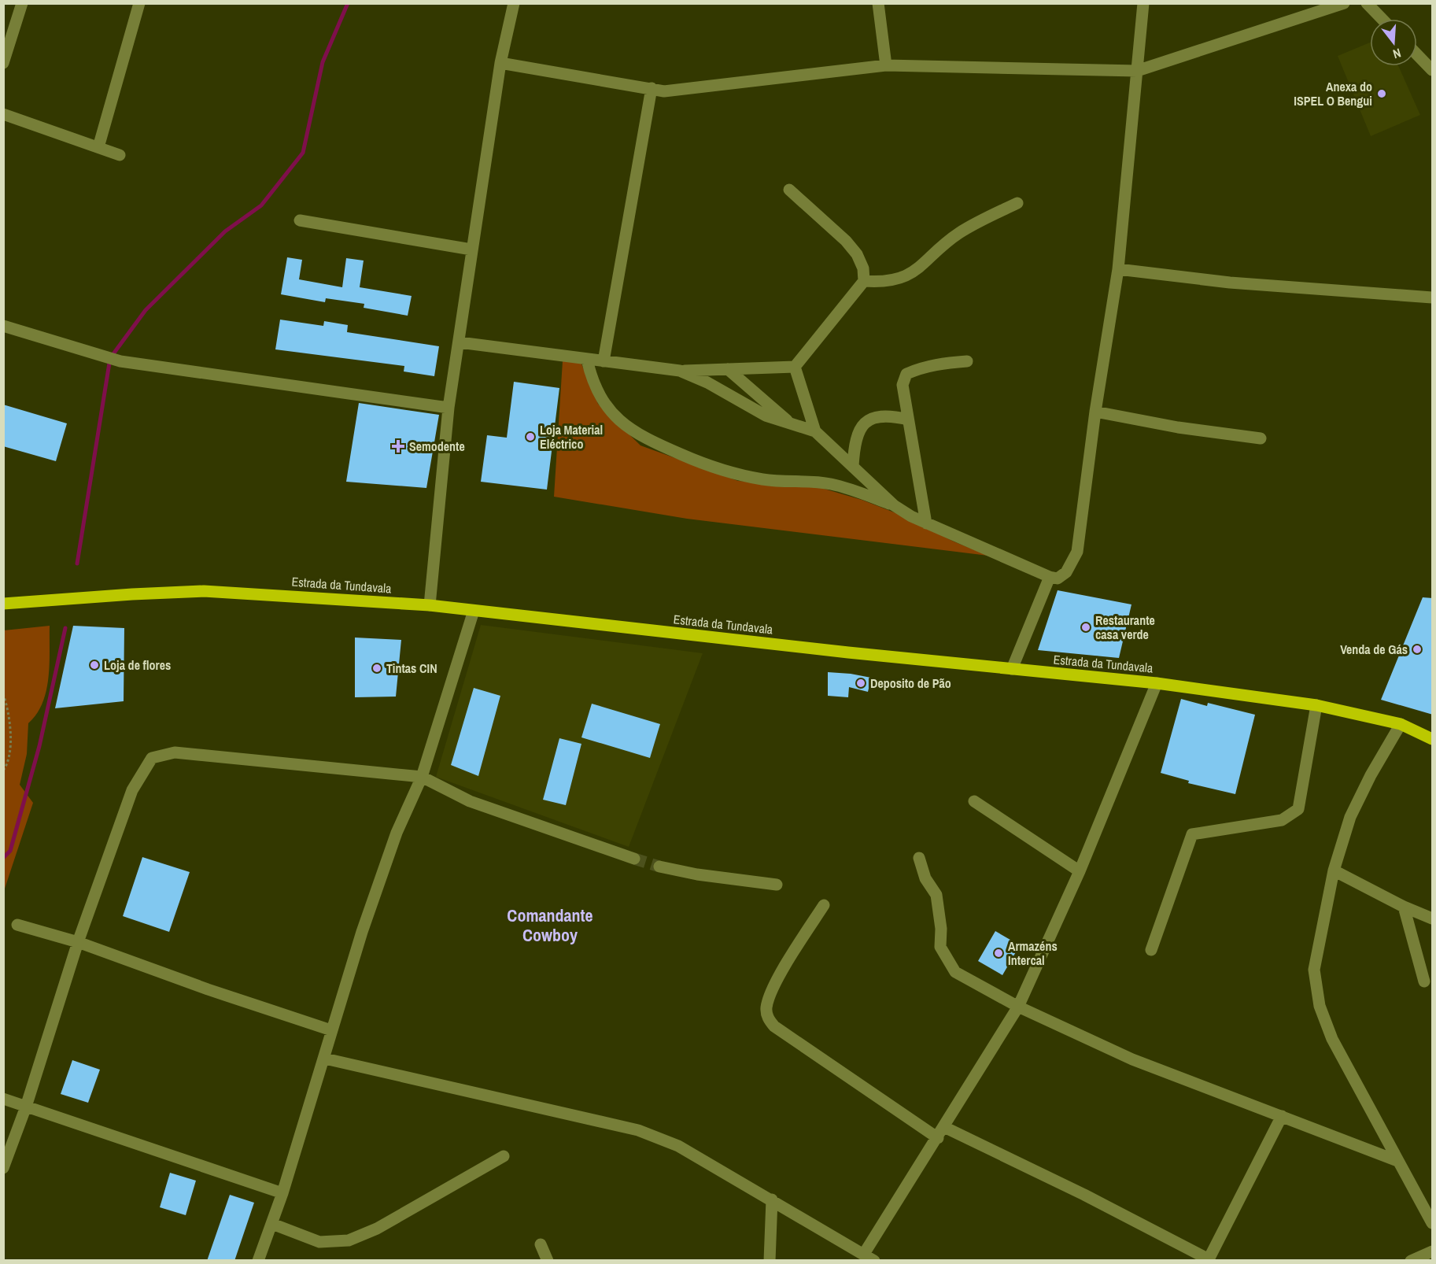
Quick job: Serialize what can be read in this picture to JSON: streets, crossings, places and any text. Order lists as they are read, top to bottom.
{
  "streets": {
    "main road": ["Estrada da Tundavala"]
  },
  "districts": ["Comandante Cowboy"],
  "places": {
    "other": [
      "Anexa do ISPEL O Bengui",
      "Loja Material Eléctrico",
      "Restaurante casa verde",
      "Venda de Gás",
      "Loja de flores",
      "Tintas CIN",
      "Deposito de Pão",
      "Armazéns Intercal"
    ],
    "health": ["Semodente"]
  },
  "north": "bottom"
}
